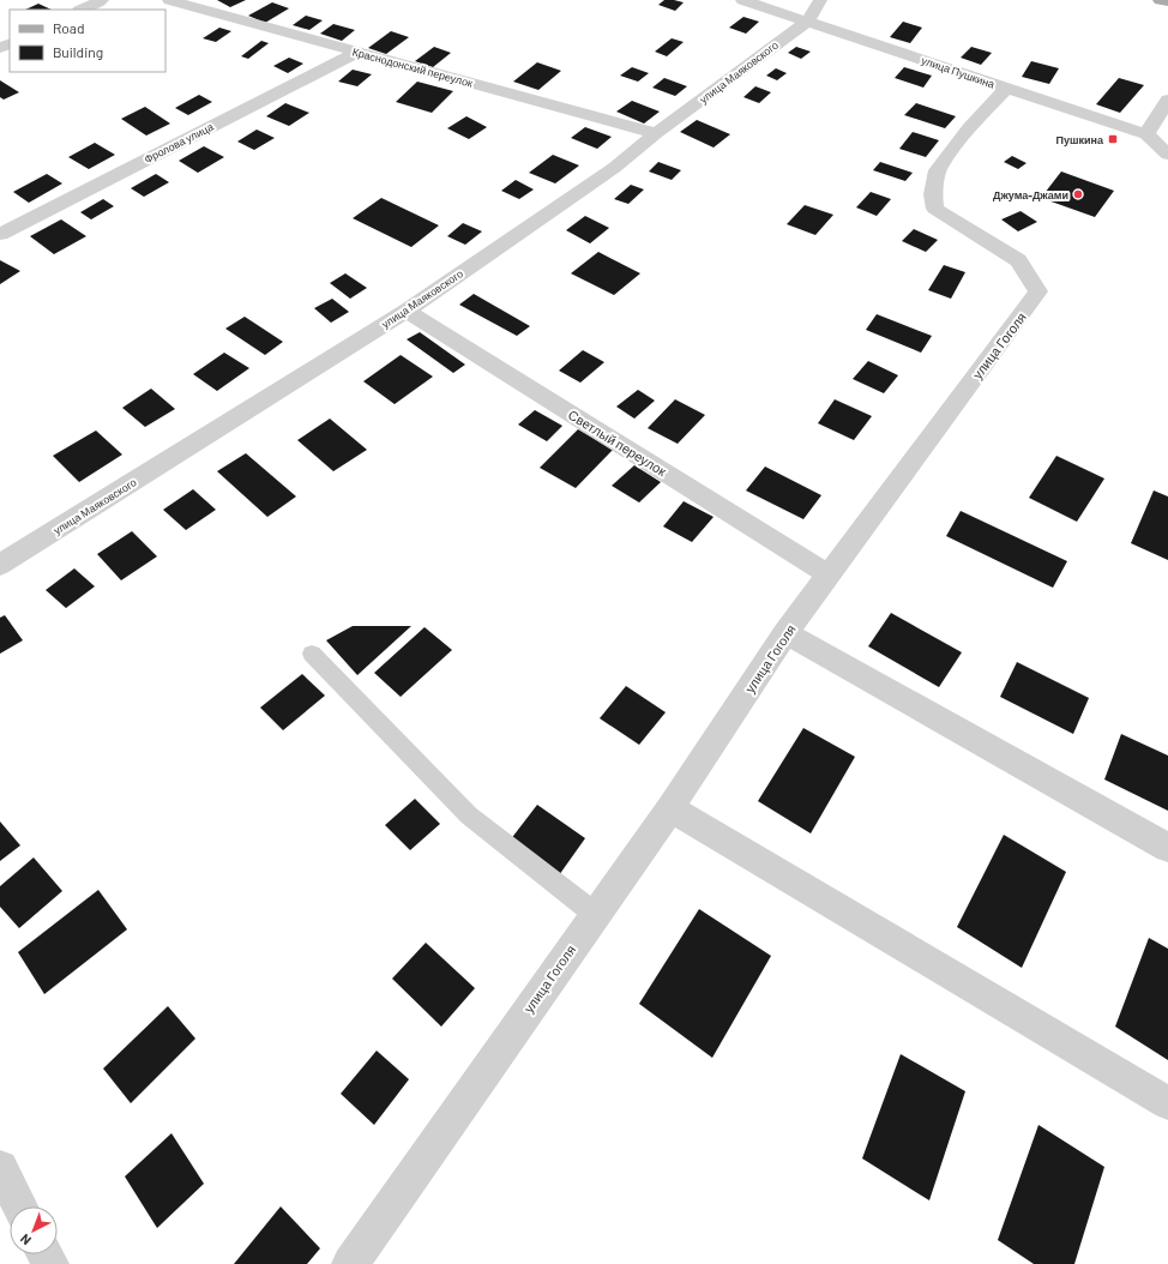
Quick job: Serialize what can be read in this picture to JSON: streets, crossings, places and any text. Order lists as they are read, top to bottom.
{
  "streets": {
    "street": [
      "Краснодонский переулок",
      "улица Маяковского",
      "улица Пушкина",
      "Фролова улица",
      "улица Гоголя",
      "Светлый переулок"
    ]
  },
  "crossings": [
    ["Краснодонский переулок", "улица Маяковского"],
    ["Краснодонский переулок", "Фролова улица"],
    ["улица Маяковского", "улица Пушкина"],
    ["улица Маяковского", "Светлый переулок"],
    ["улица Пушкина", "улица Гоголя"],
    ["улица Гоголя", "Светлый переулок"]
  ],
  "places": {
    "transit": ["Пушкина"],
    "other": ["Джума-Джами"]
  },
  "legend": ["Road", "Building"],
  "north": "bottom left"
}
